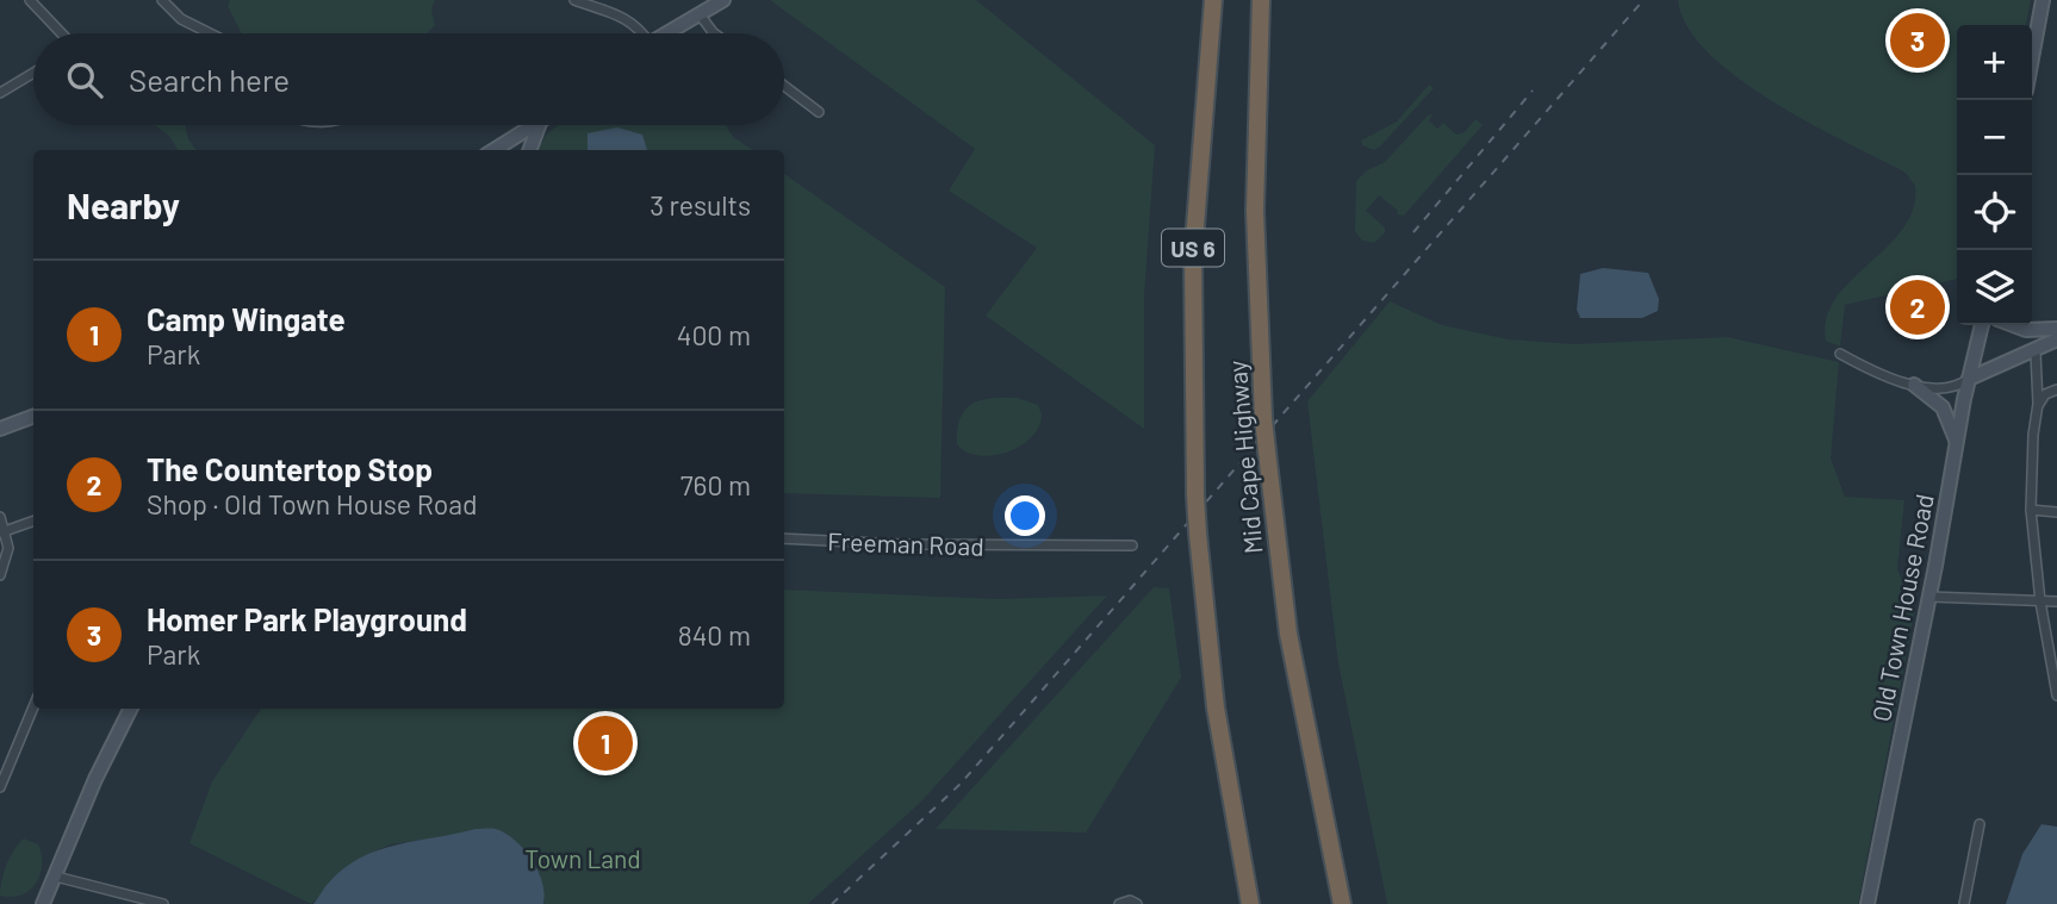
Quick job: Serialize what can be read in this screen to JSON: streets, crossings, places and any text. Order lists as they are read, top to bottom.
{
  "streets": {
    "highway": ["US 6", "Mid Cape Highway"],
    "main road": ["Old Town House Road"],
    "street": ["Freeman Road"]
  },
  "parks": ["Town Land"],
  "page": {
    "pins": ["3", "2", "1"],
    "map_buttons": ["+", "−"],
    "search": "Search here",
    "heading": ["Nearby", "3 results"],
    "list": [
      {
        "mark": "1",
        "name": "Camp Wingate",
        "note": "Park",
        "value": "400 m"
      },
      {
        "mark": "2",
        "name": "The Countertop Stop",
        "note": "Shop · Old Town House Road",
        "value": "760 m"
      },
      {
        "mark": "3",
        "name": "Homer Park Playground",
        "note": "Park",
        "value": "840 m"
      }
    ]
  }
}
